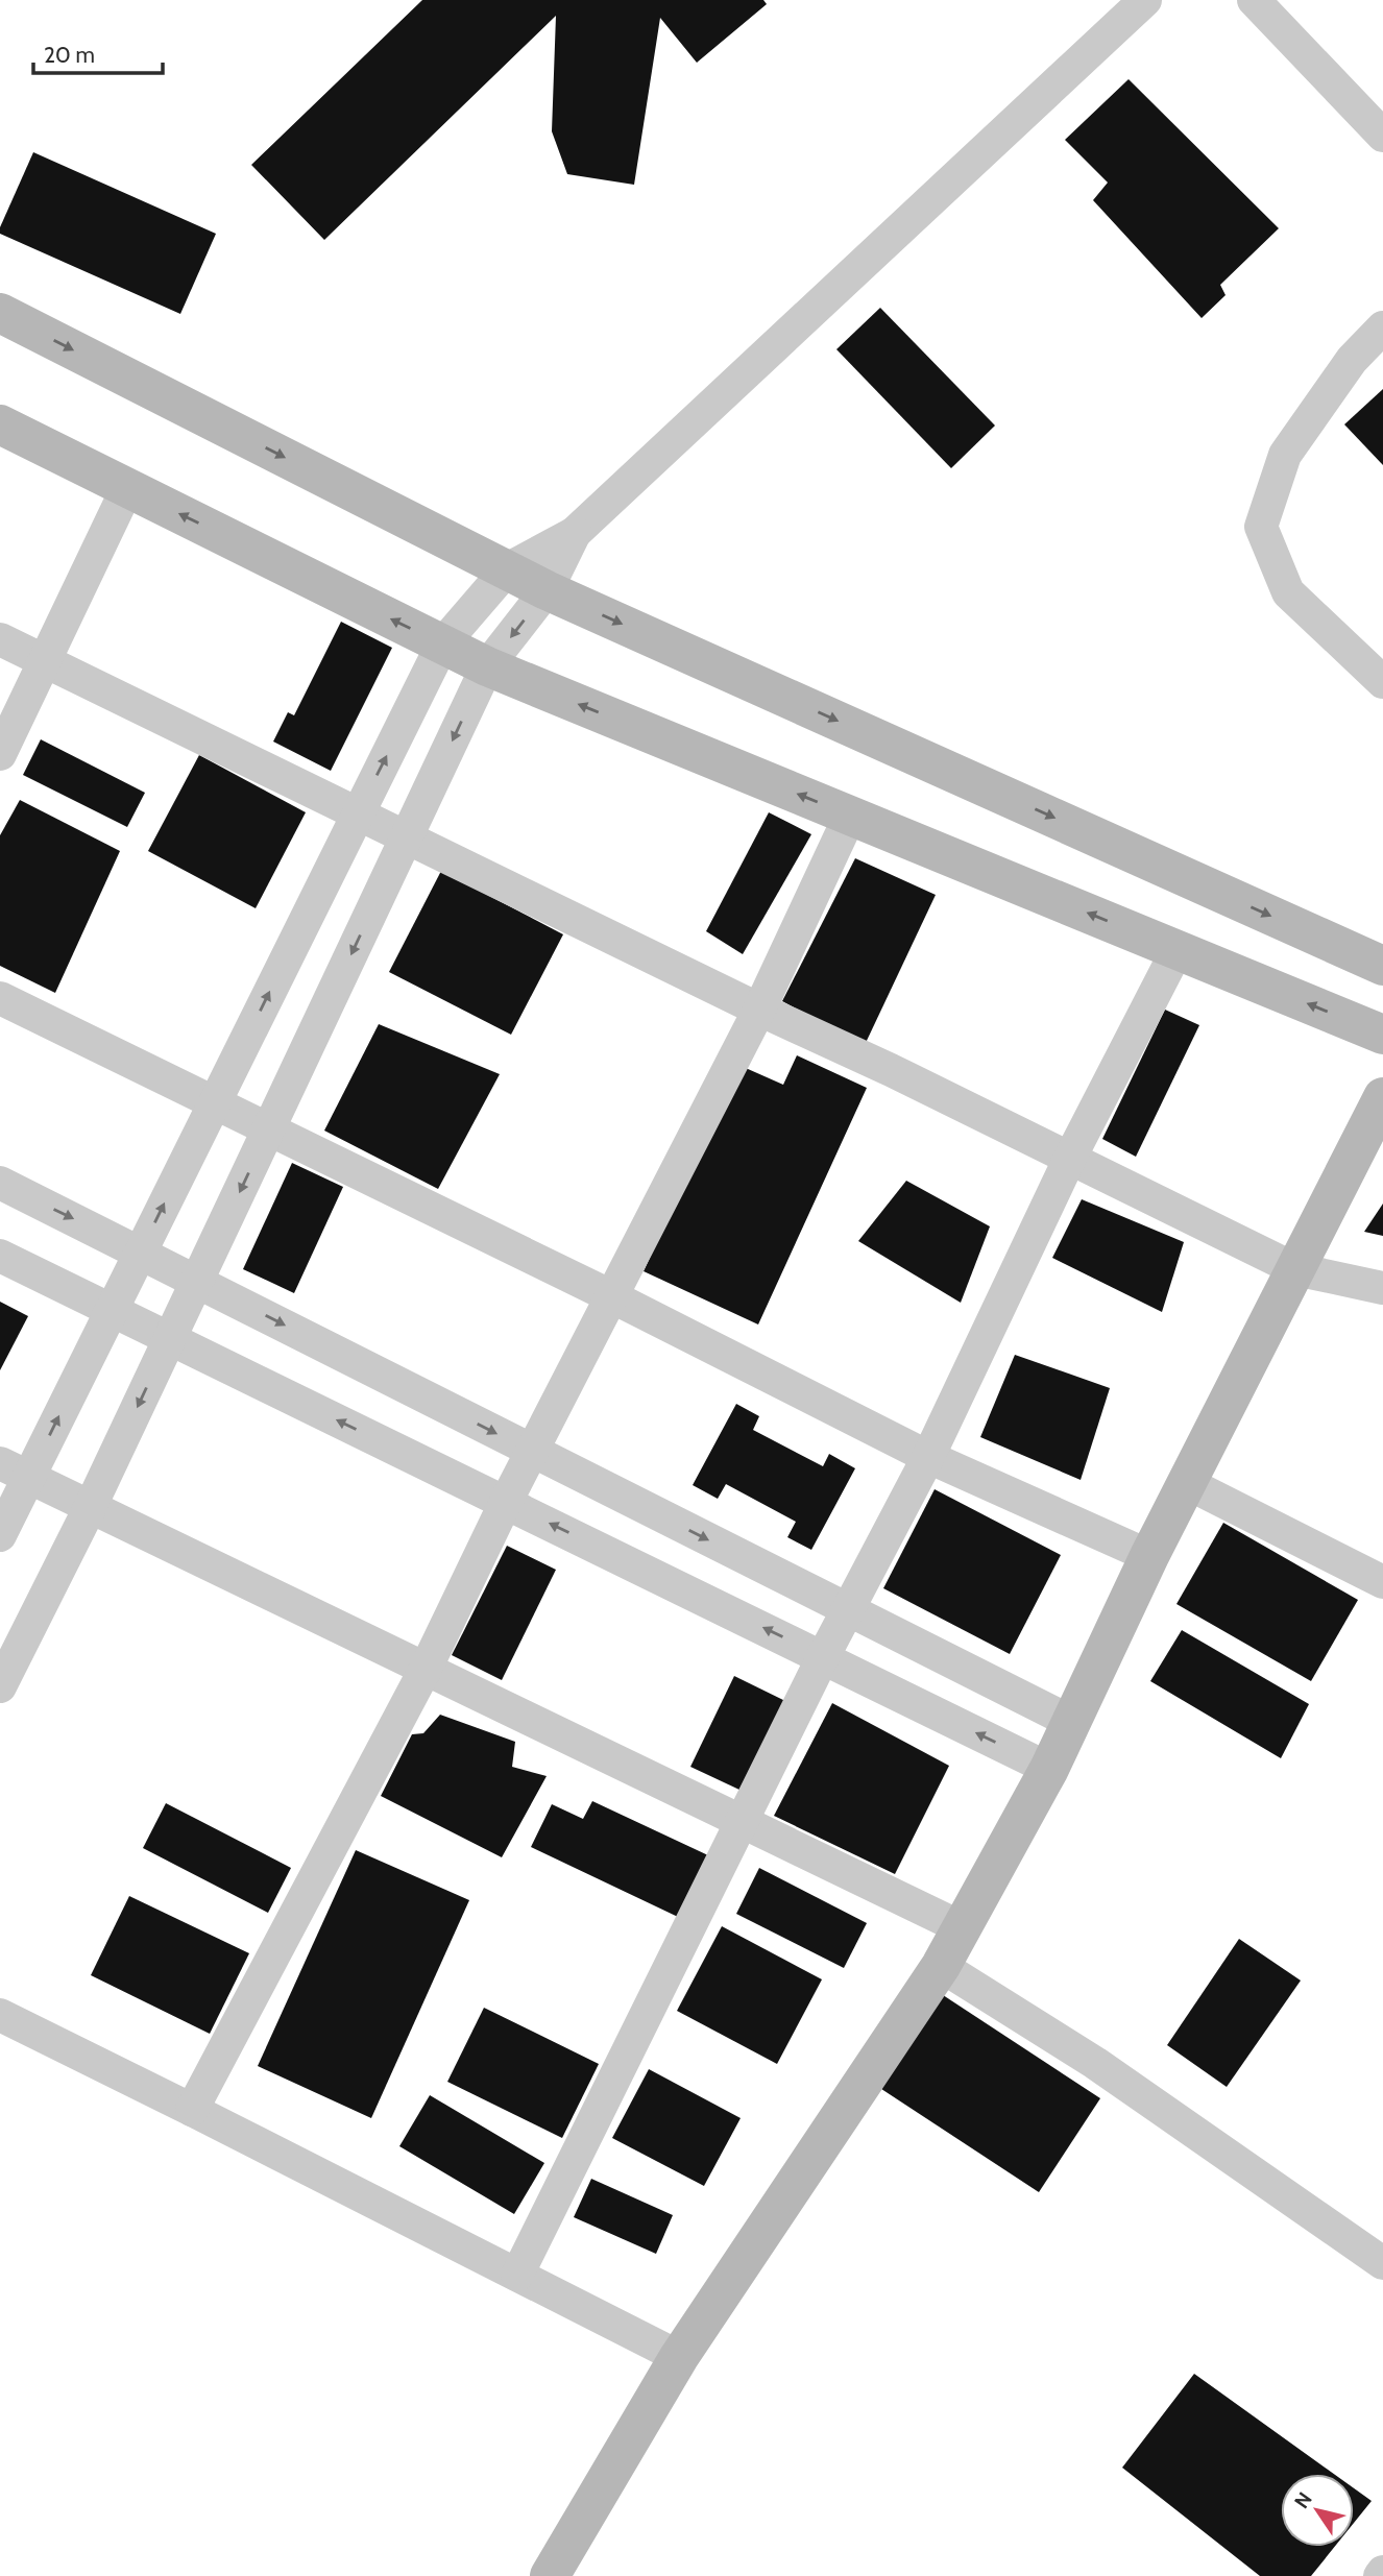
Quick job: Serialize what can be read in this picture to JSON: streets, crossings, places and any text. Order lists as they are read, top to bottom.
{
  "scale_bar": "20 m",
  "north": "top left"
}
